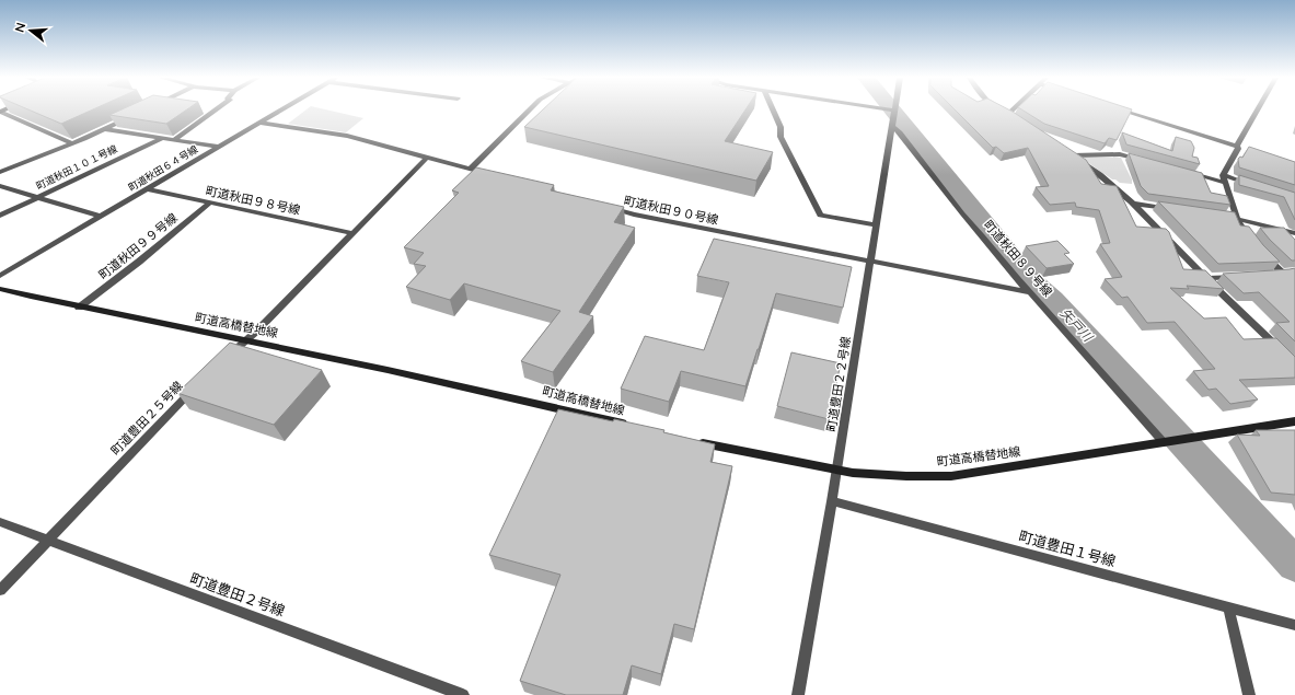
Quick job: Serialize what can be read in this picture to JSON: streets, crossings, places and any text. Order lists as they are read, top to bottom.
{
  "streets": {
    "street": [
      "町道秋田１０１号線",
      "町道秋田６４号線",
      "町道秋田９８号線",
      "町道秋田９０号線",
      "町道秋田９９号線",
      "町道秋田８９号線",
      "町道高橋替地線",
      "町道豊田２２号線",
      "町道豊田２５号線",
      "町道豊田１号線",
      "町道豊田２号線"
    ]
  },
  "crossings": [
    ["町道秋田６４号線", "町道秋田９８号線"],
    ["町道秋田９８号線", "町道秋田９９号線"],
    ["町道秋田９０号線", "町道秋田８９号線"],
    ["町道秋田９０号線", "町道豊田２２号線"],
    ["町道秋田９９号線", "町道高橋替地線"],
    ["町道秋田８９号線", "町道高橋替地線"],
    ["町道秋田８９号線", "町道豊田２２号線"],
    ["町道高橋替地線", "町道豊田２２号線"],
    ["町道豊田２２号線", "町道豊田１号線"],
    ["町道豊田２５号線", "町道豊田２号線"]
  ],
  "water": ["矢戸川"],
  "north": "left"
}
